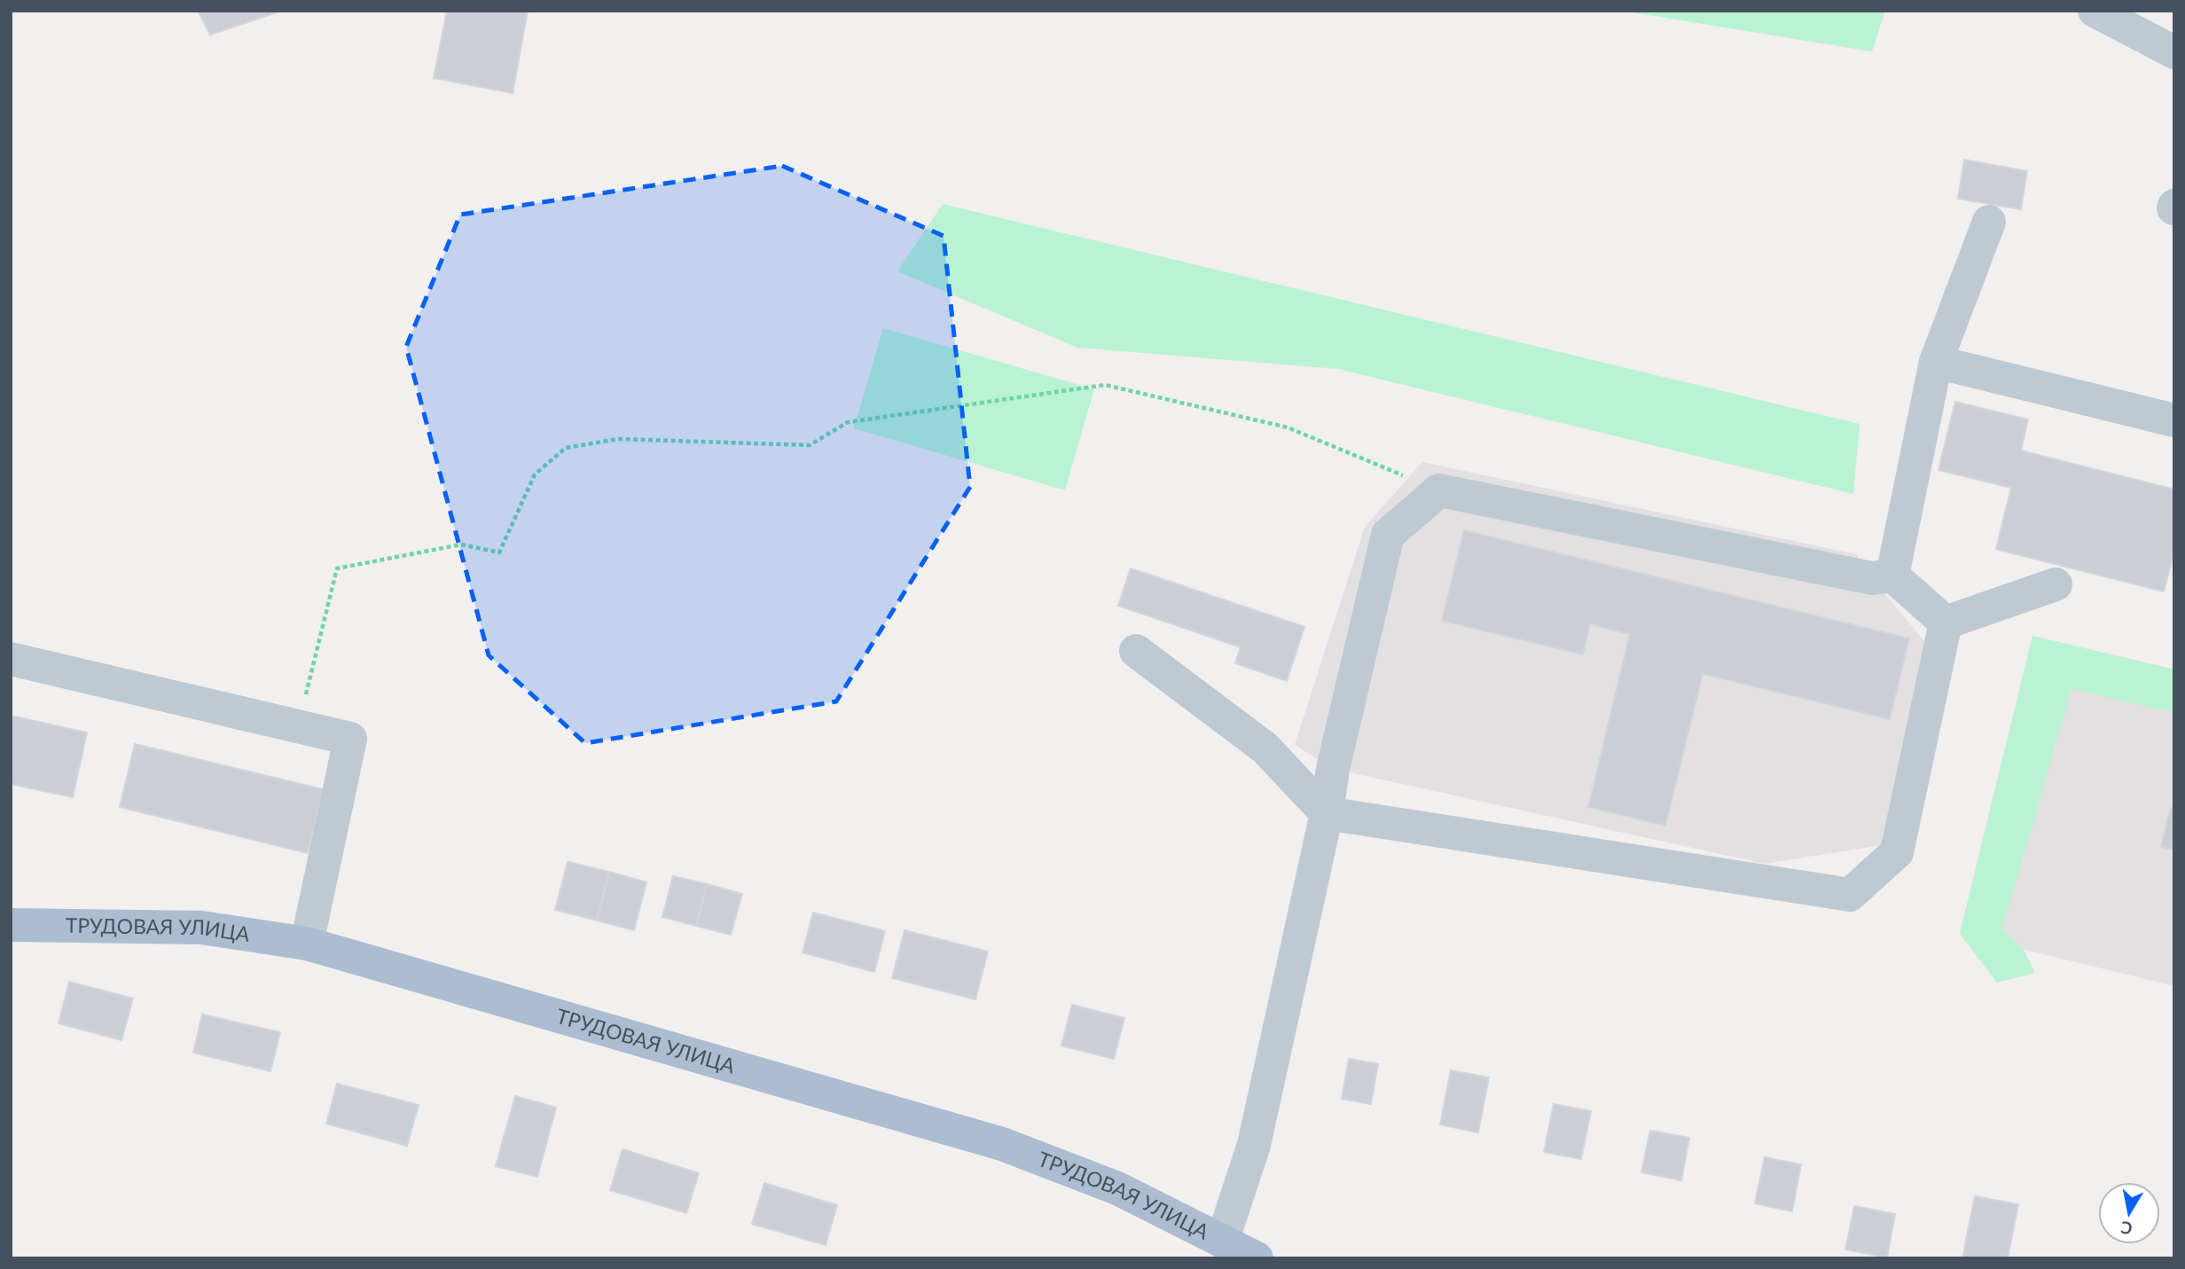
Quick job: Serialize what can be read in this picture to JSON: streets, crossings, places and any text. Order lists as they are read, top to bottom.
{
  "streets": {
    "main road": ["ТРУДОВАЯ УЛИЦА"]
  },
  "north": "bottom"
}
